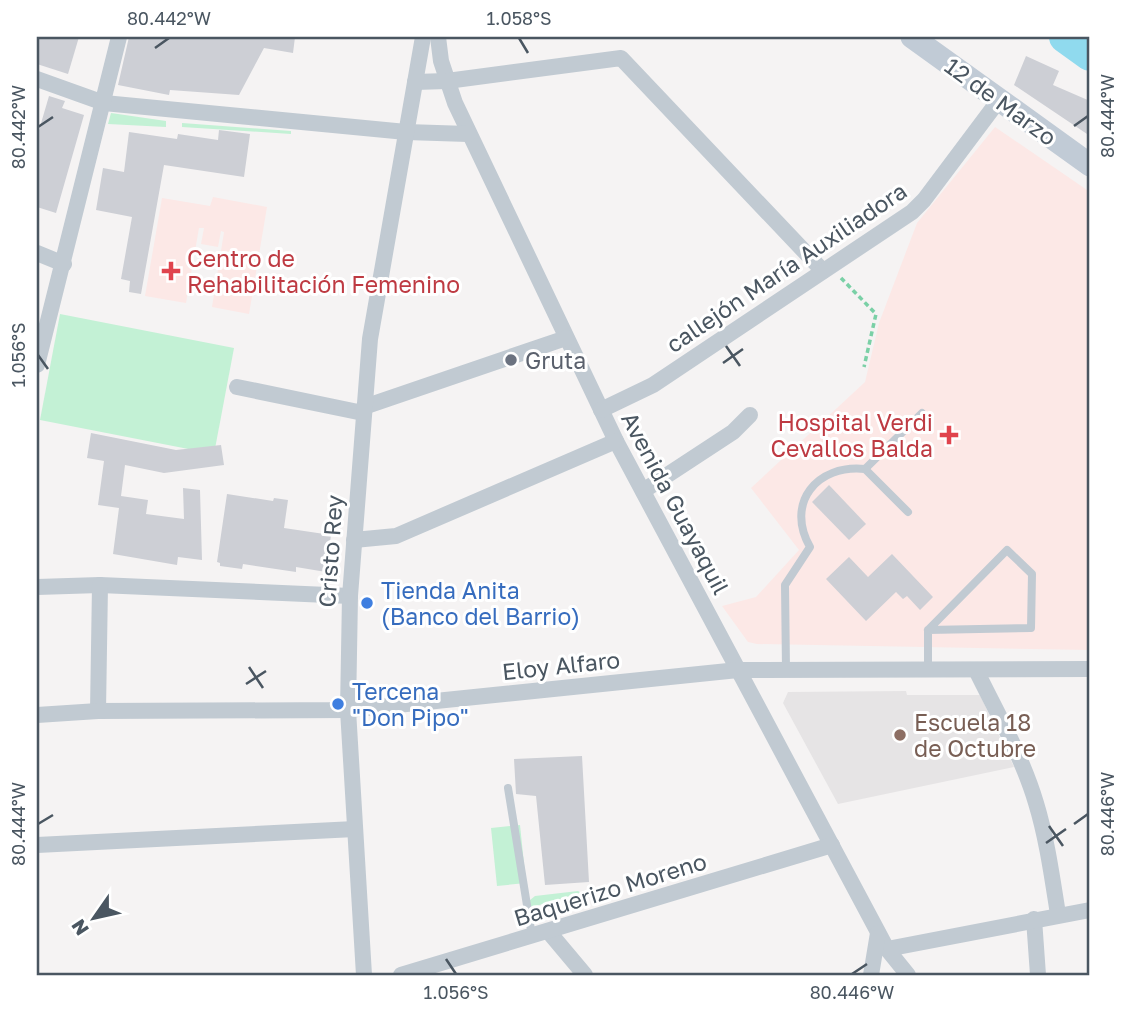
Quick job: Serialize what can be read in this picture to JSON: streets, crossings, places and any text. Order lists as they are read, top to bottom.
{
  "streets": {
    "street": [
      "12 de Marzo",
      "callejón María Auxiliadora",
      "Avenida Guayaquil",
      "Cristo Rey",
      "Eloy Alfaro",
      "Baquerizo Moreno"
    ]
  },
  "crossings": [
    ["12 de Marzo", "callejón María Auxiliadora"],
    ["callejón María Auxiliadora", "Avenida Guayaquil"],
    ["Avenida Guayaquil", "Eloy Alfaro"],
    ["Avenida Guayaquil", "Baquerizo Moreno"],
    ["Cristo Rey", "Eloy Alfaro"]
  ],
  "places": {
    "health": ["Centro de Rehabilitación Femenino", "Hospital Verdi Cevallos Balda"],
    "other": [
      "Gruta",
      "Tienda Anita (Banco del Barrio)",
      "Tercena \"Don Pipo\"",
      "Escuela 18 de Octubre"
    ]
  },
  "north": "bottom left",
  "coordinates": [
    "80.442°W",
    "1.058°S",
    "80.444°W",
    "1.056°S",
    "80.446°W"
  ]
}
